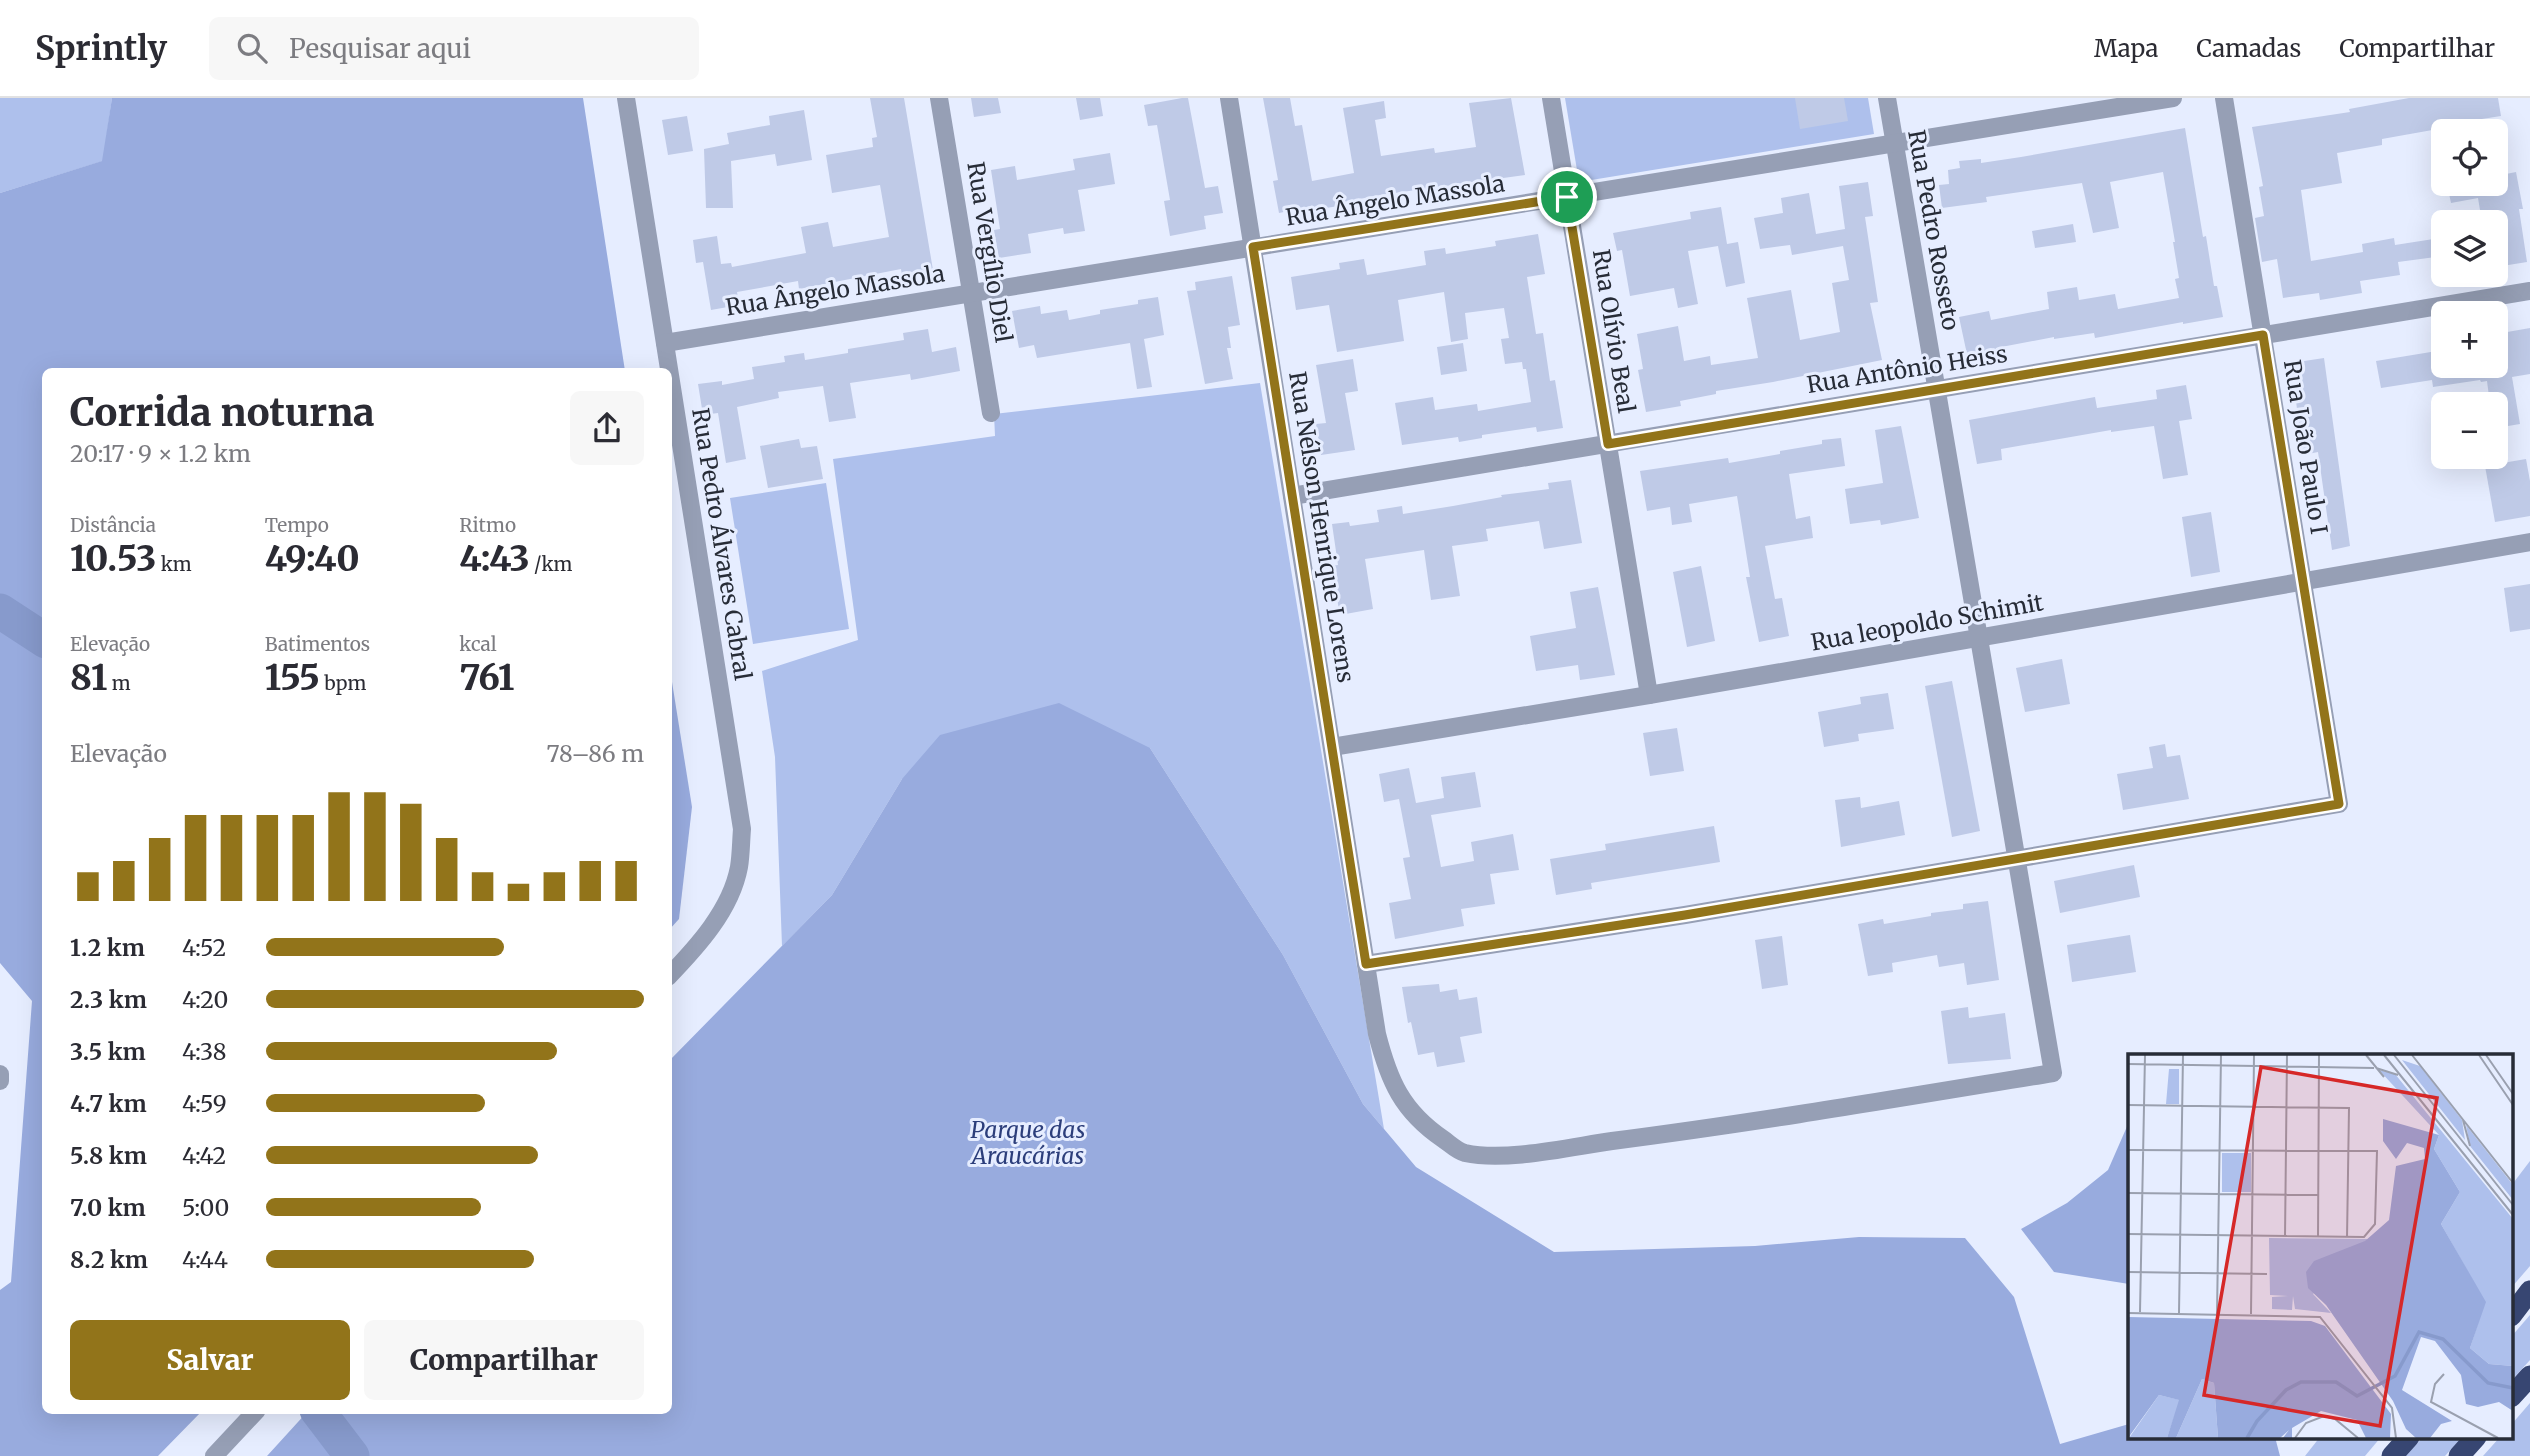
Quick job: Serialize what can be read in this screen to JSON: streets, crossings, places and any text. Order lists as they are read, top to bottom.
{
  "streets": {
    "street": [
      "Rua Ângelo Massola",
      "Rua Pedro Rosseto",
      "Rua Vergílio Diel",
      "Rua Olívio Beal",
      "Rua Antônio Heiss",
      "Rua João Paulo I",
      "Rua Nélson Henrique Lorens",
      "Rua Pedro Álvares Cabral",
      "Rua leopoldo Schimit"
    ]
  },
  "crossings": [
    ["Rua Ângelo Massola", "Rua Pedro Rosseto"],
    ["Rua Ângelo Massola", "Rua Vergílio Diel"],
    ["Rua Ângelo Massola", "Rua Olívio Beal"],
    ["Rua Ângelo Massola", "Rua Nélson Henrique Lorens"],
    ["Rua Ângelo Massola", "Rua Pedro Álvares Cabral"],
    ["Rua Pedro Rosseto", "Rua Antônio Heiss"],
    ["Rua Pedro Rosseto", "Rua João Paulo I"],
    ["Rua Pedro Rosseto", "Rua Nélson Henrique Lorens"],
    ["Rua Pedro Rosseto", "Rua leopoldo Schimit"],
    ["Rua Olívio Beal", "Rua Antônio Heiss"],
    ["Rua Olívio Beal", "Rua leopoldo Schimit"],
    ["Rua Antônio Heiss", "Rua João Paulo I"],
    ["Rua Antônio Heiss", "Rua Nélson Henrique Lorens"],
    ["Rua João Paulo I", "Rua leopoldo Schimit"],
    ["Rua Nélson Henrique Lorens", "Rua leopoldo Schimit"]
  ],
  "parks": ["Parque das Araucárias"],
  "page": {
    "header": "Sprintly",
    "search": "Pesquisar aqui",
    "nav": ["Mapa", "Camadas", "Compartilhar"],
    "map_buttons": ["+", "−"],
    "heading": ["Corrida noturna", "20:17 · 9 × 1.2 km"],
    "stats": [
      ["Distância", "10.53 km"],
      ["Tempo", "49:40"],
      ["Ritmo", "4:43 /km"],
      ["Elevação", "81 m"],
      ["Batimentos", "155 bpm"],
      ["kcal", "761"]
    ],
    "chart": ["Elevação", "78–86 m"],
    "list": [
      {
        "name": "1.2 km",
        "note": "4:52"
      },
      {
        "name": "2.3 km",
        "note": "4:20"
      },
      {
        "name": "3.5 km",
        "note": "4:38"
      },
      {
        "name": "4.7 km",
        "note": "4:59"
      },
      {
        "name": "5.8 km",
        "note": "4:42"
      },
      {
        "name": "7.0 km",
        "note": "5:00"
      },
      {
        "name": "8.2 km",
        "note": "4:44"
      }
    ],
    "buttons": ["Salvar", "Compartilhar"]
  }
}
